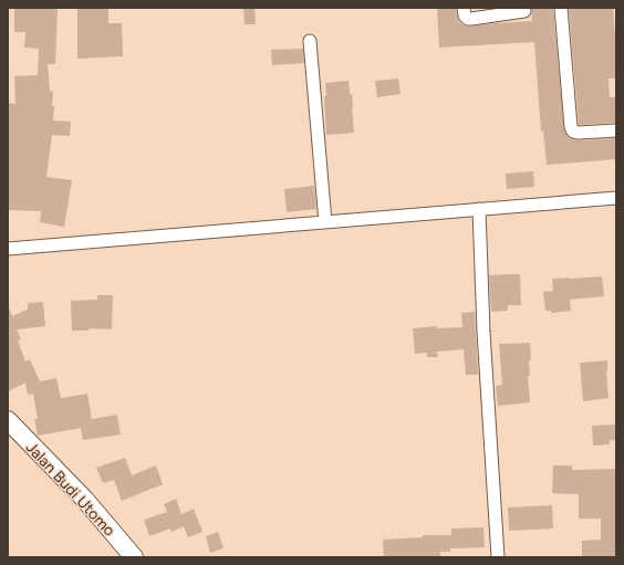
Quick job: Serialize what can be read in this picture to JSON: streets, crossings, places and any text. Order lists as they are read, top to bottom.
{
  "streets": {
    "street": ["Jalan Budi Utomo"]
  }
}
